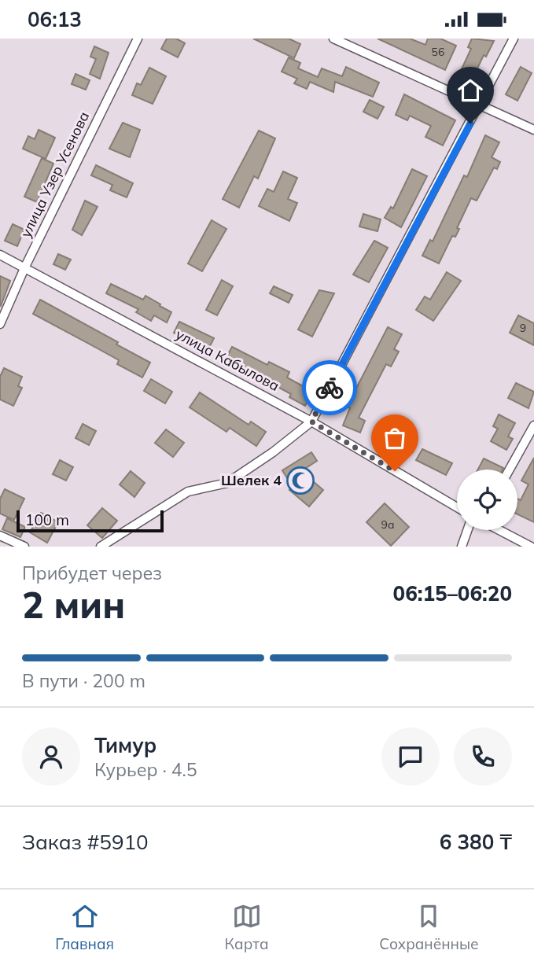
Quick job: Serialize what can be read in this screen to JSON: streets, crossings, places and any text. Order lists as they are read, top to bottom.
{
  "streets": {
    "street": ["улица Узер Усенова", "улица Кабылова"]
  },
  "crossings": [
    ["улица Узер Усенова", "улица Кабылова"]
  ],
  "places": {
    "mosque": ["Шелек 4"]
  },
  "house_numbers": ["56", "9", "9а"],
  "scale_bar": "100 m",
  "page": {
    "status": "06:13",
    "scale": "100 m",
    "heading": ["2 мин", "Прибудет через", "06:15–06:20"],
    "panel": [
      "Тимур",
      "Курьер · 4.5",
      "Заказ #5910",
      "6 380 ₸"
    ],
    "bar": "В пути · 200 m",
    "tabs": ["Главная", "Карта", "Сохранённые"]
  }
}
